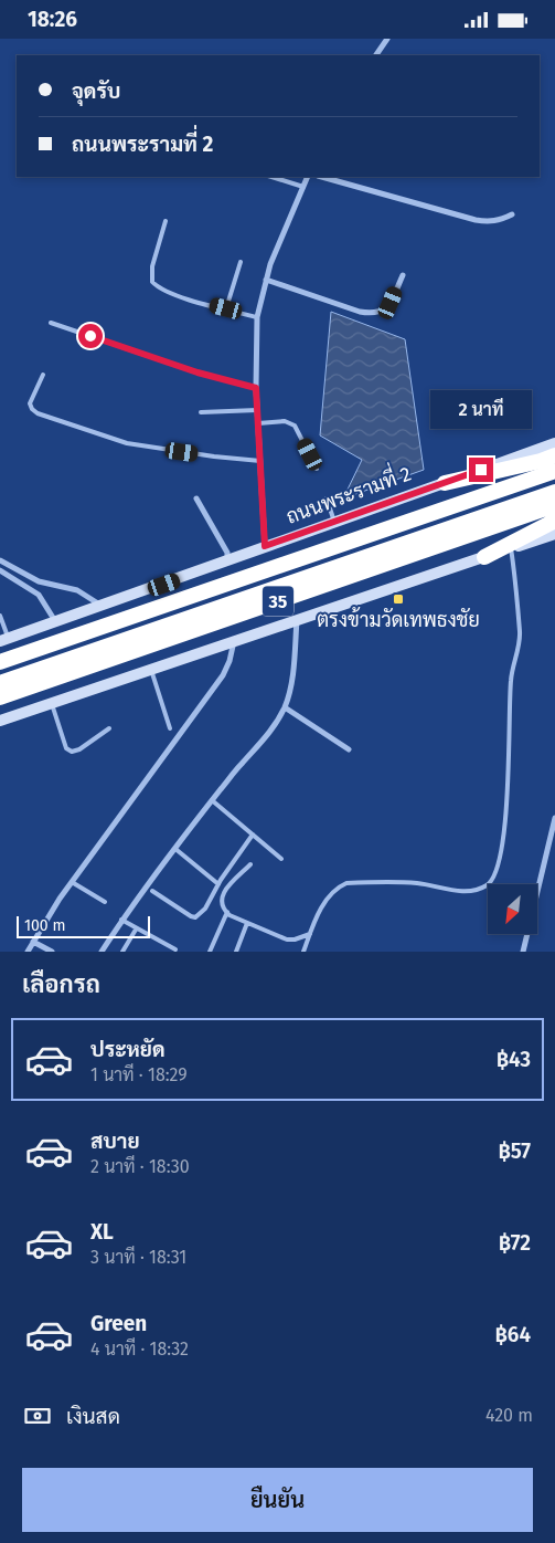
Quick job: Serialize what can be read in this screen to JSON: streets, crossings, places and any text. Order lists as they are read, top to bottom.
{
  "streets": {
    "highway": ["35"],
    "main road": ["ถนนพระรามที่ 2"]
  },
  "places": {
    "transit": ["ตรงข้ามวัดเทพธงชัย"]
  },
  "scale_bar": "100 m",
  "north": "bottom left",
  "page": {
    "status": "18:26",
    "banner": ["จุดรับ", "ถนนพระรามที่ 2"],
    "bubble": "2 นาที",
    "scale": "100 m",
    "heading": "เลือกรถ",
    "list": [
      {
        "name": "ประหยัด",
        "note": "1 นาที · 18:29",
        "value": "฿43"
      },
      {
        "name": "สบาย",
        "note": "2 นาที · 18:30",
        "value": "฿57"
      },
      {
        "name": "XL",
        "note": "3 นาที · 18:31",
        "value": "฿72"
      },
      {
        "name": "Green",
        "note": "4 นาที · 18:32",
        "value": "฿64"
      }
    ],
    "pay": ["เงินสด", "420 m"],
    "buttons": "ยืนยัน"
  }
}
